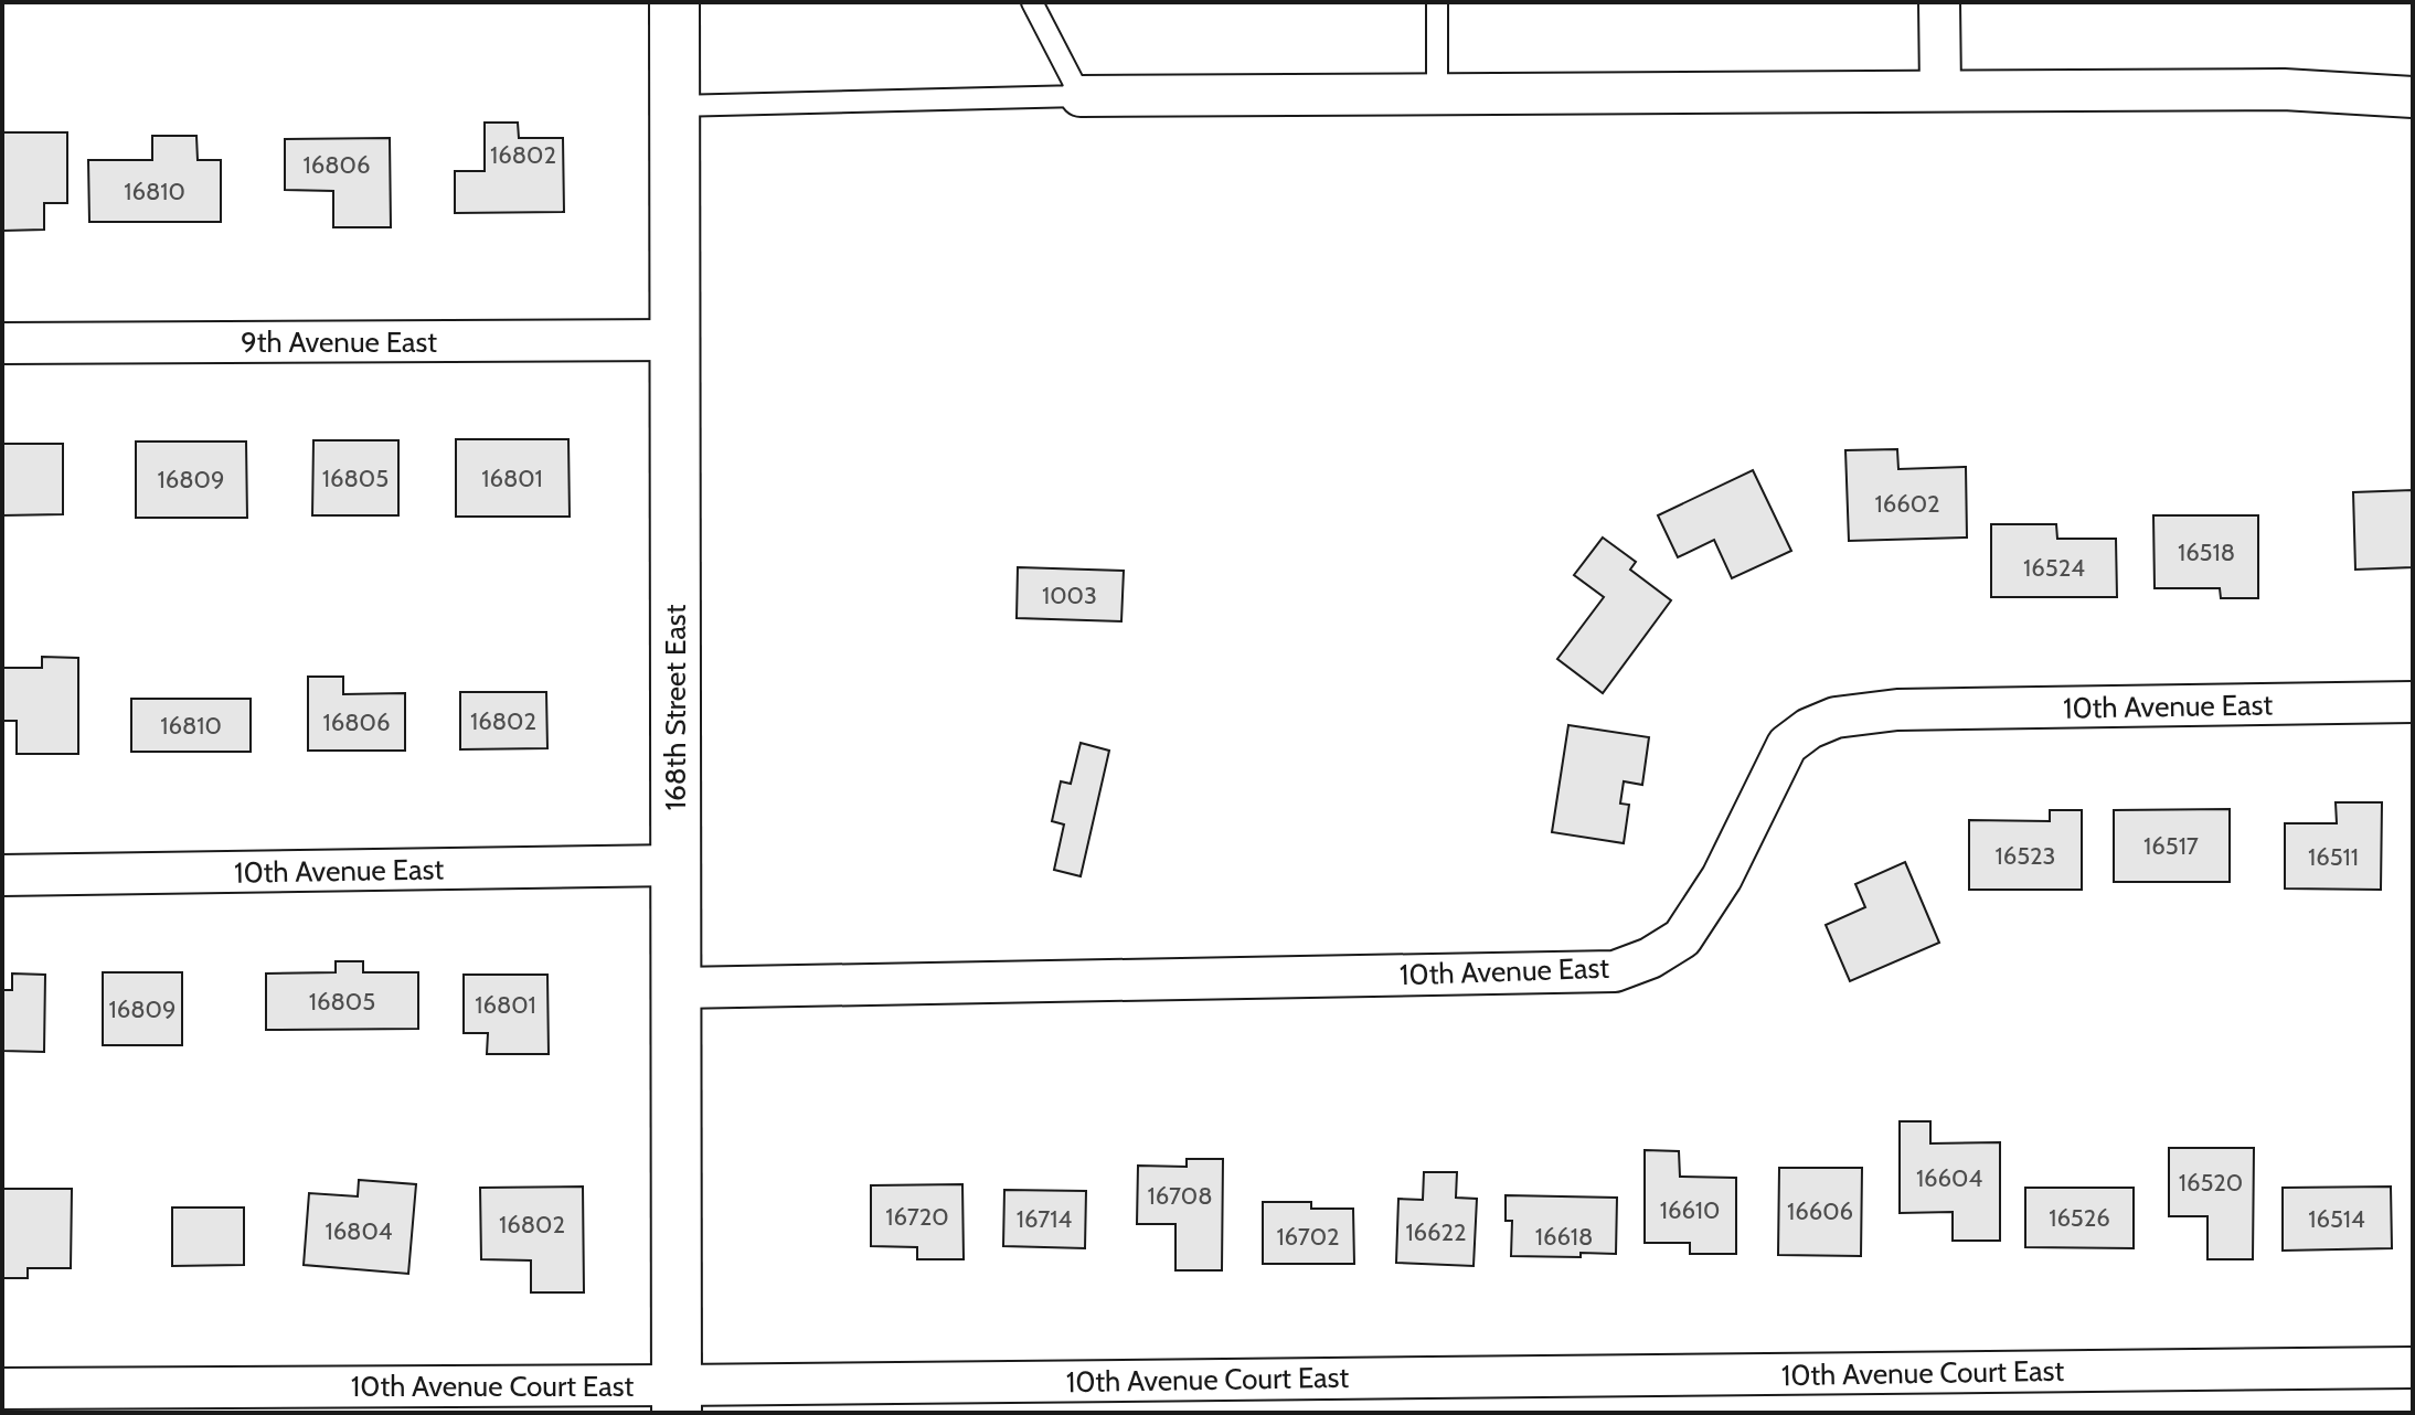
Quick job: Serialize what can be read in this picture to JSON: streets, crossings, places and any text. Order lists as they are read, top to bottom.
{
  "streets": {
    "street": [
      "9th Avenue East",
      "10th Avenue East",
      "168th Street East",
      "10th Avenue Court East"
    ]
  },
  "crossings": [
    ["9th Avenue East", "168th Street East"],
    ["10th Avenue East", "168th Street East"],
    ["168th Street East", "10th Avenue Court East"]
  ],
  "house_numbers": [
    "16802",
    "16806",
    "16810",
    "16805",
    "16801",
    "16809",
    "16602",
    "16518",
    "16524",
    "1003",
    "16802",
    "16806",
    "16810",
    "16517",
    "16523",
    "16511",
    "16805",
    "16801",
    "16809",
    "16604",
    "16520",
    "16708",
    "16610",
    "16606",
    "16720",
    "16526",
    "16714",
    "16514",
    "16802",
    "16804",
    "16622",
    "16702",
    "16618"
  ]
}
